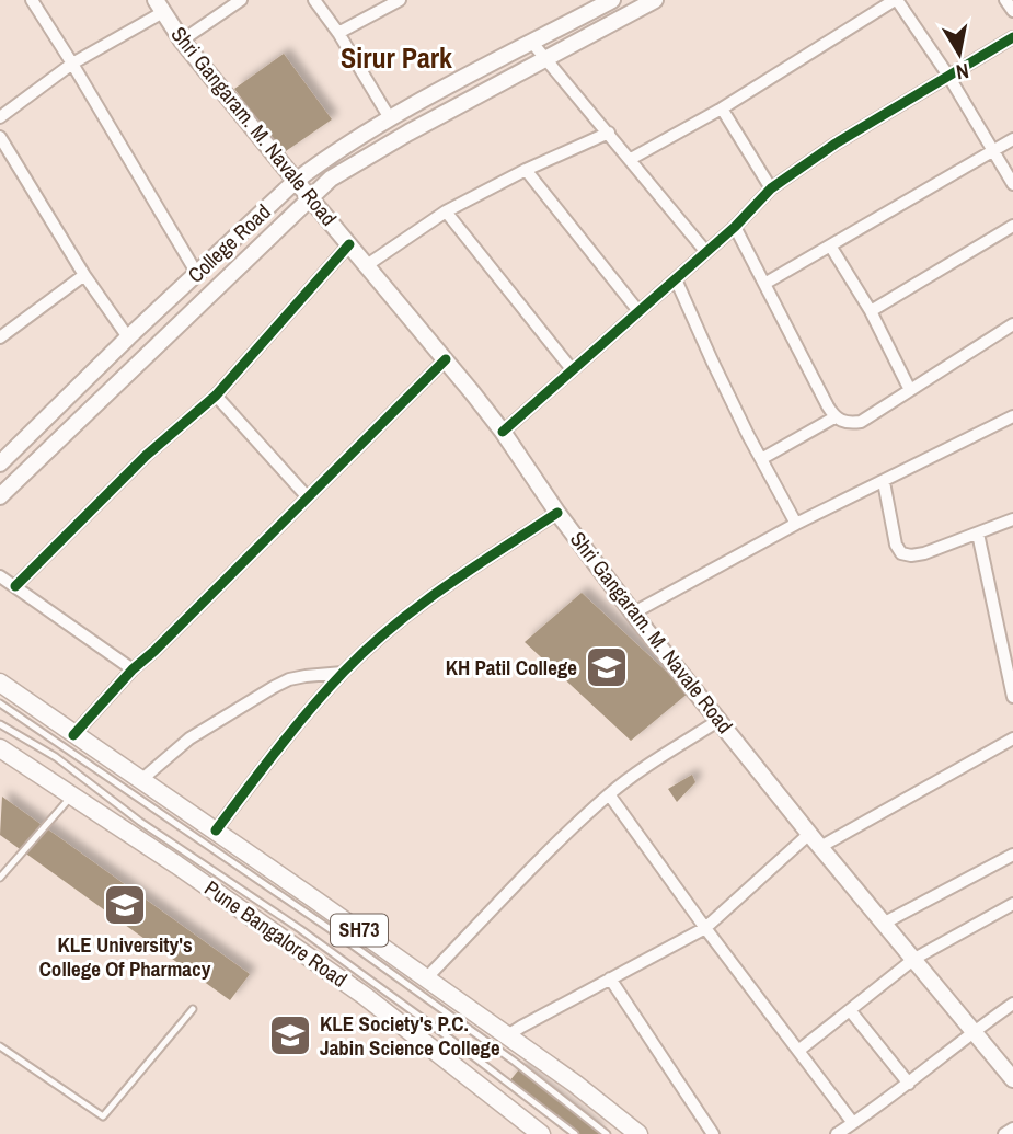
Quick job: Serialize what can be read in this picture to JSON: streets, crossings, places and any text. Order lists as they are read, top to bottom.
{
  "streets": {
    "main road": [
      "Shri Gangaram. M. Navale Road",
      "College Road",
      "SH73",
      "Pune Bangalore Road"
    ]
  },
  "crossings": [
    ["Shri Gangaram. M. Navale Road", "College Road"]
  ],
  "districts": ["Sirur Park"],
  "places": {
    "school or university": ["KH Patil College", "KLE University's College Of Pharmacy", "KLE Society's P.C. Jabin Science College"]
  },
  "north": "bottom"
}
